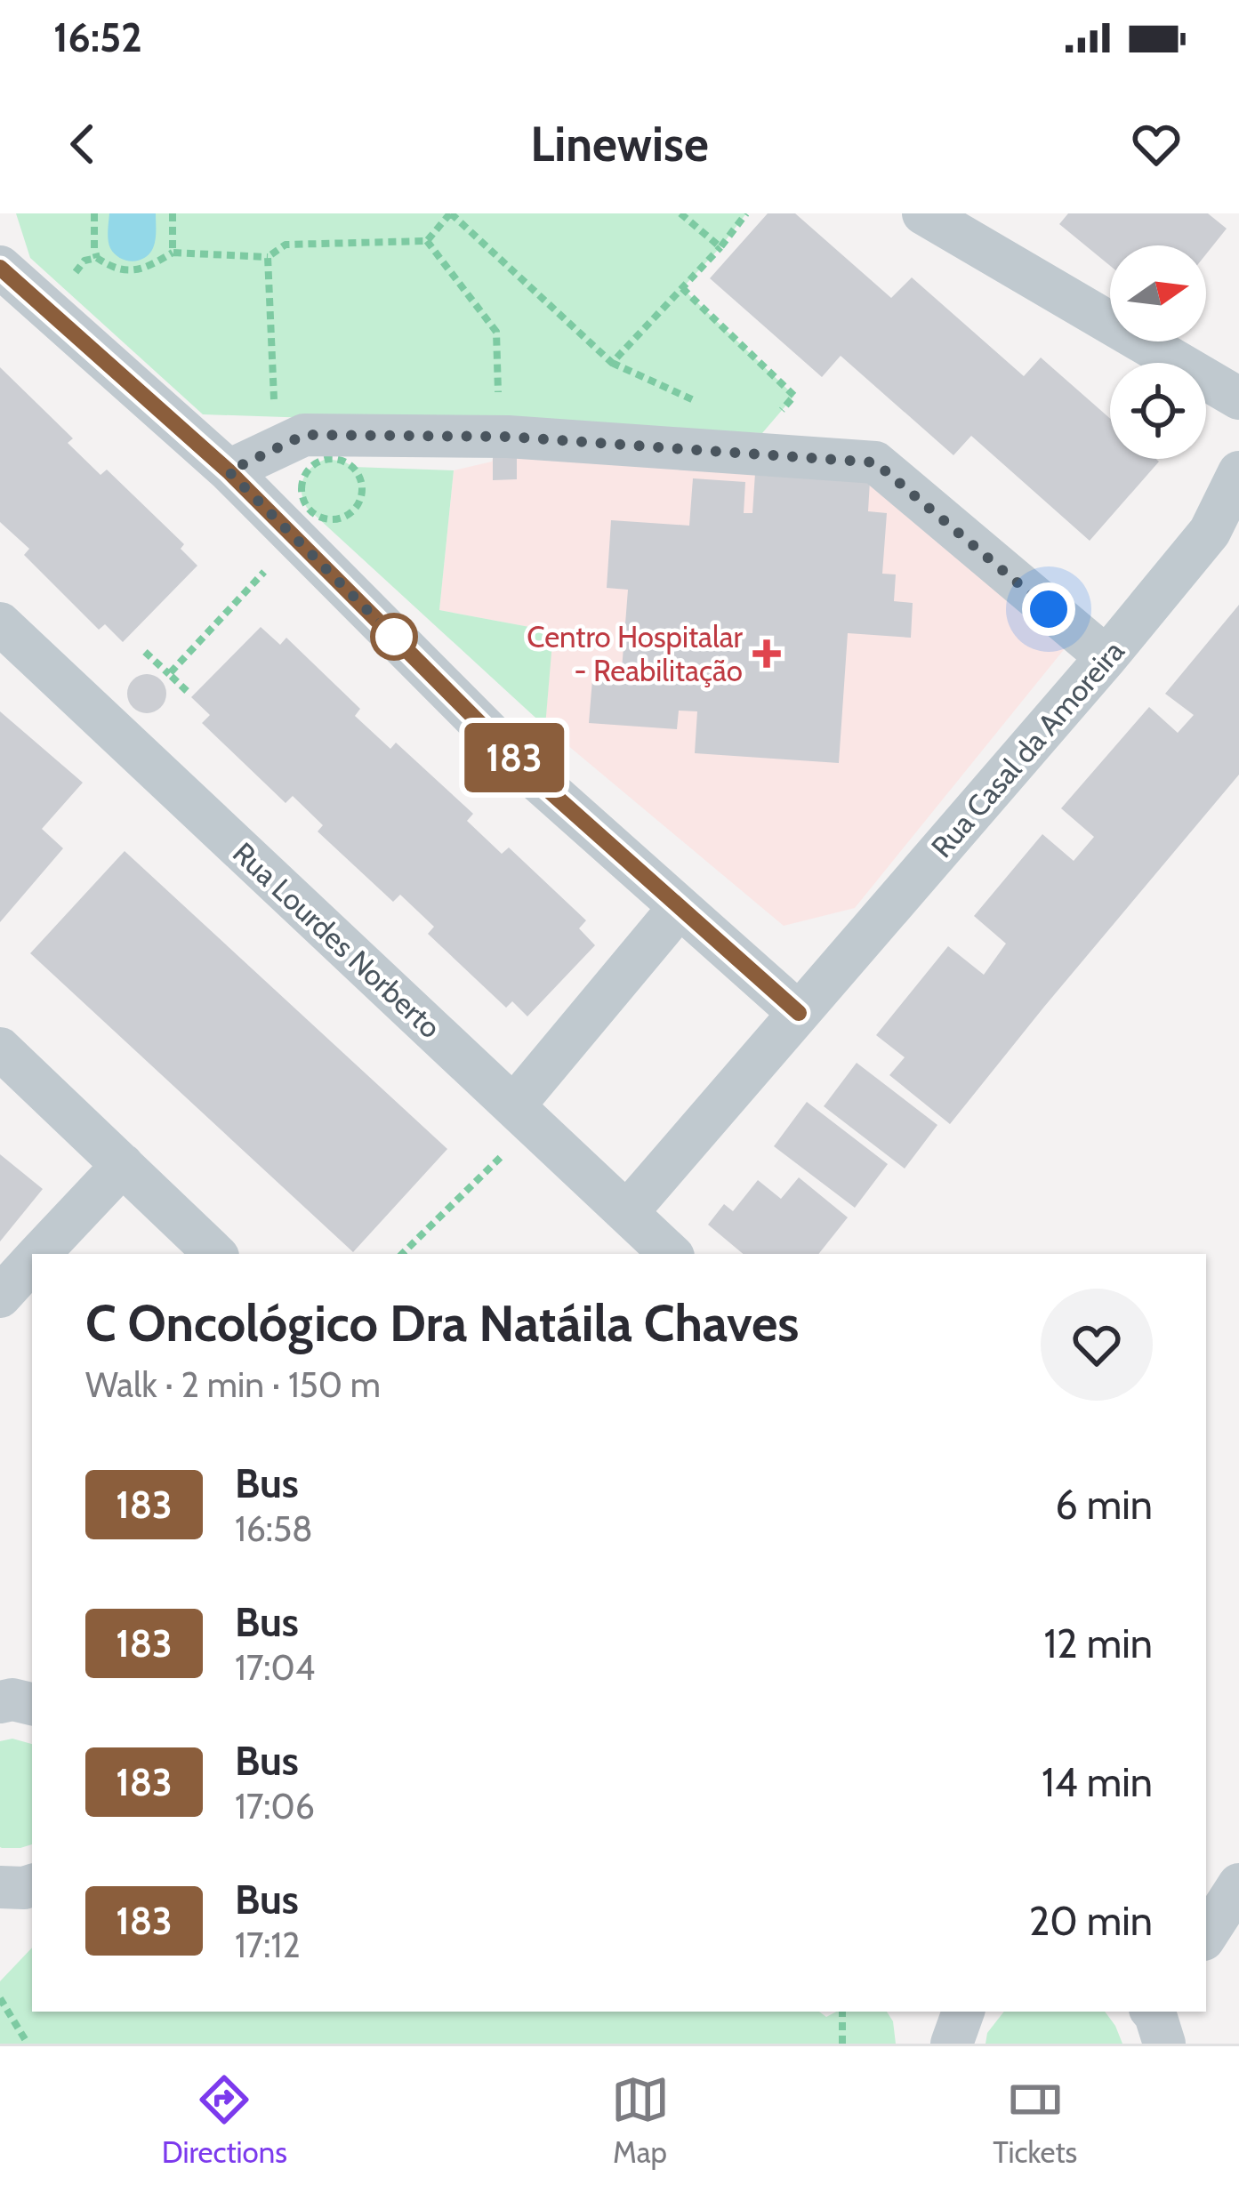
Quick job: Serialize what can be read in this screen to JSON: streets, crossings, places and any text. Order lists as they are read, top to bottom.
{
  "streets": {
    "street": ["Rua Casal da Amoreira", "Rua Lourdes Norberto"]
  },
  "crossings": [
    ["Rua Casal da Amoreira", "Rua Lourdes Norberto"]
  ],
  "places": {
    "health": ["Centro Hospitalar - Reabilitação"]
  },
  "lines": ["bus line 183"],
  "north": "right",
  "page": {
    "status": "16:52",
    "header": "Linewise",
    "on_map": "183",
    "heading": ["C Oncológico Dra Natáila Chaves", "Walk · 2 min · 150 m"],
    "list": [
      {
        "mark": "183",
        "name": "Bus",
        "note": "16:58",
        "value": "6 min"
      },
      {
        "mark": "183",
        "name": "Bus",
        "note": "17:04",
        "value": "12 min"
      },
      {
        "mark": "183",
        "name": "Bus",
        "note": "17:06",
        "value": "14 min"
      },
      {
        "mark": "183",
        "name": "Bus",
        "note": "17:12",
        "value": "20 min"
      }
    ],
    "tabs": ["Directions", "Map", "Tickets"]
  }
}
